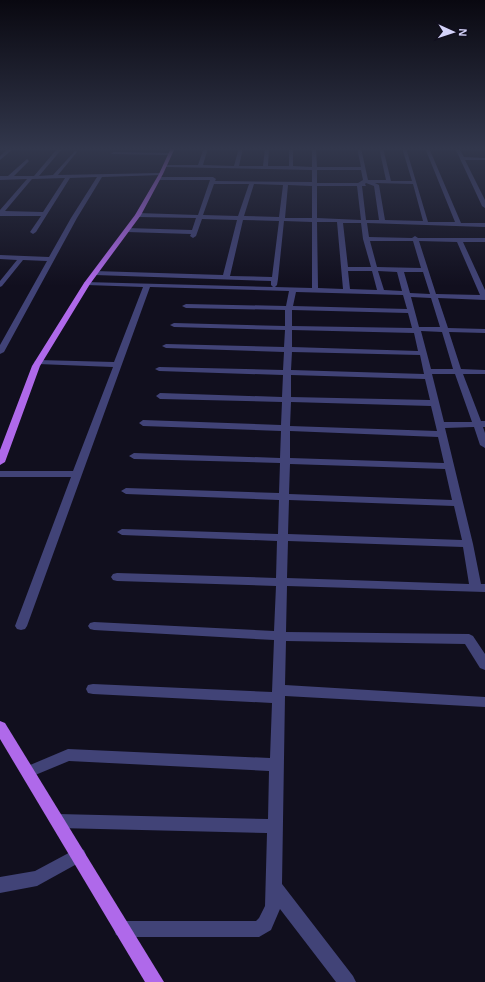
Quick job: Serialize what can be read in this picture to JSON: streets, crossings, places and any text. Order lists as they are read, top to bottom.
{
  "north": "right"
}
